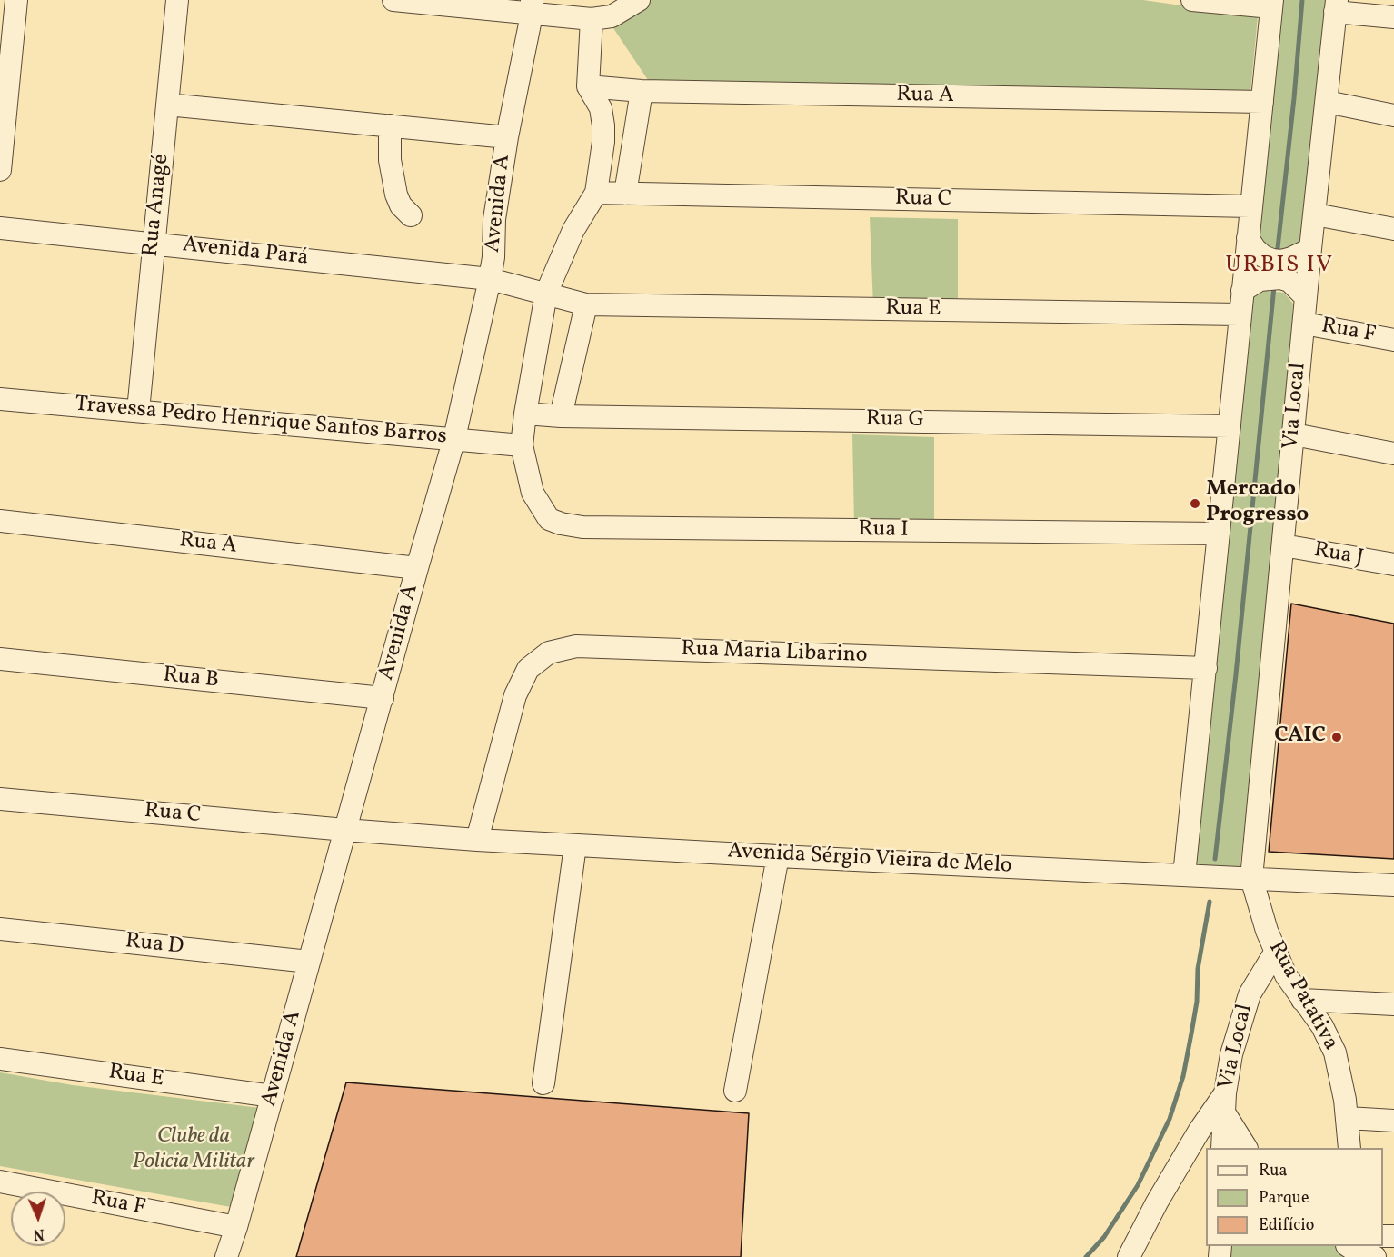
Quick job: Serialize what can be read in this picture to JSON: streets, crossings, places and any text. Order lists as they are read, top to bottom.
{
  "streets": {
    "street": [
      "Rua A",
      "Rua C",
      "Avenida A",
      "Rua Anagé",
      "Avenida Pará",
      "Rua E",
      "Rua F",
      "Via Local",
      "Rua G",
      "Travessa Pedro Henrique Santos Barros",
      "Rua I",
      "Rua J",
      "Rua Maria Libarino",
      "Rua B",
      "Avenida Sérgio Vieira de Melo",
      "Rua D",
      "Rua Patativa"
    ]
  },
  "crossings": [
    ["Rua A", "Avenida A"],
    ["Rua C", "Avenida A"],
    ["Rua C", "Avenida Sérgio Vieira de Melo"],
    ["Avenida A", "Avenida Pará"],
    ["Avenida A", "Rua E"],
    ["Avenida A", "Rua F"],
    ["Avenida A", "Travessa Pedro Henrique Santos Barros"],
    ["Avenida A", "Rua B"],
    ["Avenida A", "Avenida Sérgio Vieira de Melo"],
    ["Avenida A", "Rua D"],
    ["Rua Anagé", "Avenida Pará"],
    ["Rua Anagé", "Travessa Pedro Henrique Santos Barros"],
    ["Avenida Pará", "Rua E"],
    ["Rua F", "Via Local"],
    ["Via Local", "Rua J"],
    ["Via Local", "Avenida Sérgio Vieira de Melo"],
    ["Via Local", "Rua Patativa"],
    ["Travessa Pedro Henrique Santos Barros", "Rua I"],
    ["Rua Maria Libarino", "Avenida Sérgio Vieira de Melo"],
    ["Avenida Sérgio Vieira de Melo", "Rua Patativa"]
  ],
  "districts": ["URBIS IV"],
  "parks": ["Clube da Policia Militar"],
  "places": ["Mercado Progresso", "CAIC"],
  "legend": ["Rua", "Parque", "Edifício"],
  "north": "bottom"
}
